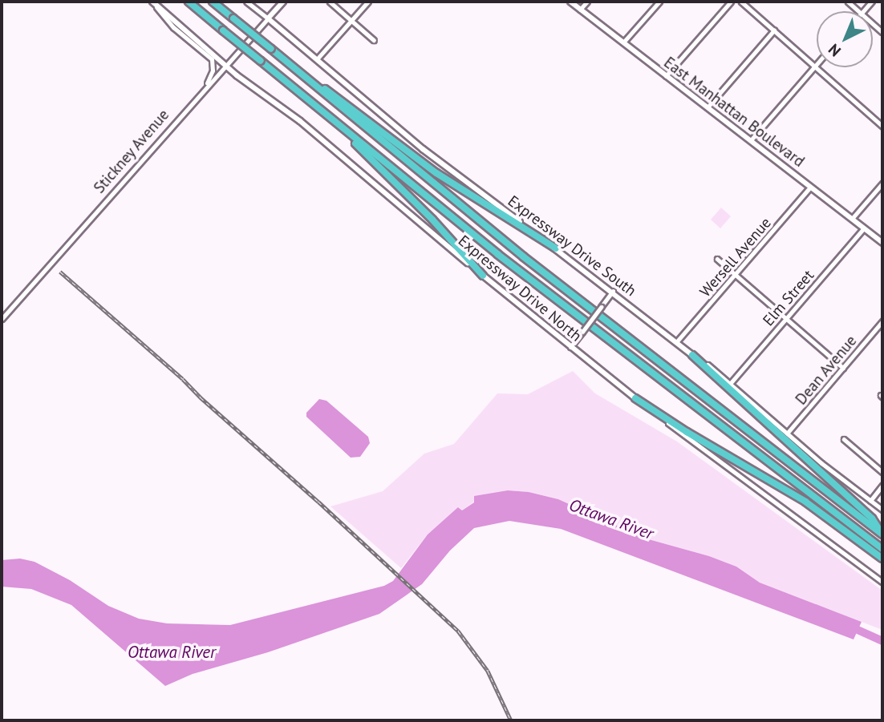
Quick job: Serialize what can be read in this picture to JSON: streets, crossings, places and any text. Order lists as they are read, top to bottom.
{
  "streets": {
    "main road": [
      "East Manhattan Boulevard",
      "Stickney Avenue",
      "Expressway Drive South",
      "Expressway Drive North"
    ],
    "street": ["Wersell Avenue", "Elm Street", "Dean Avenue"]
  },
  "crossings": [
    ["East Manhattan Boulevard", "Wersell Avenue"],
    ["East Manhattan Boulevard", "Elm Street"],
    ["Stickney Avenue", "Expressway Drive South"],
    ["Stickney Avenue", "Expressway Drive North"],
    ["Expressway Drive South", "Wersell Avenue"],
    ["Expressway Drive South", "Elm Street"],
    ["Expressway Drive South", "Dean Avenue"]
  ],
  "water": ["Ottawa River"],
  "north": "bottom left"
}
